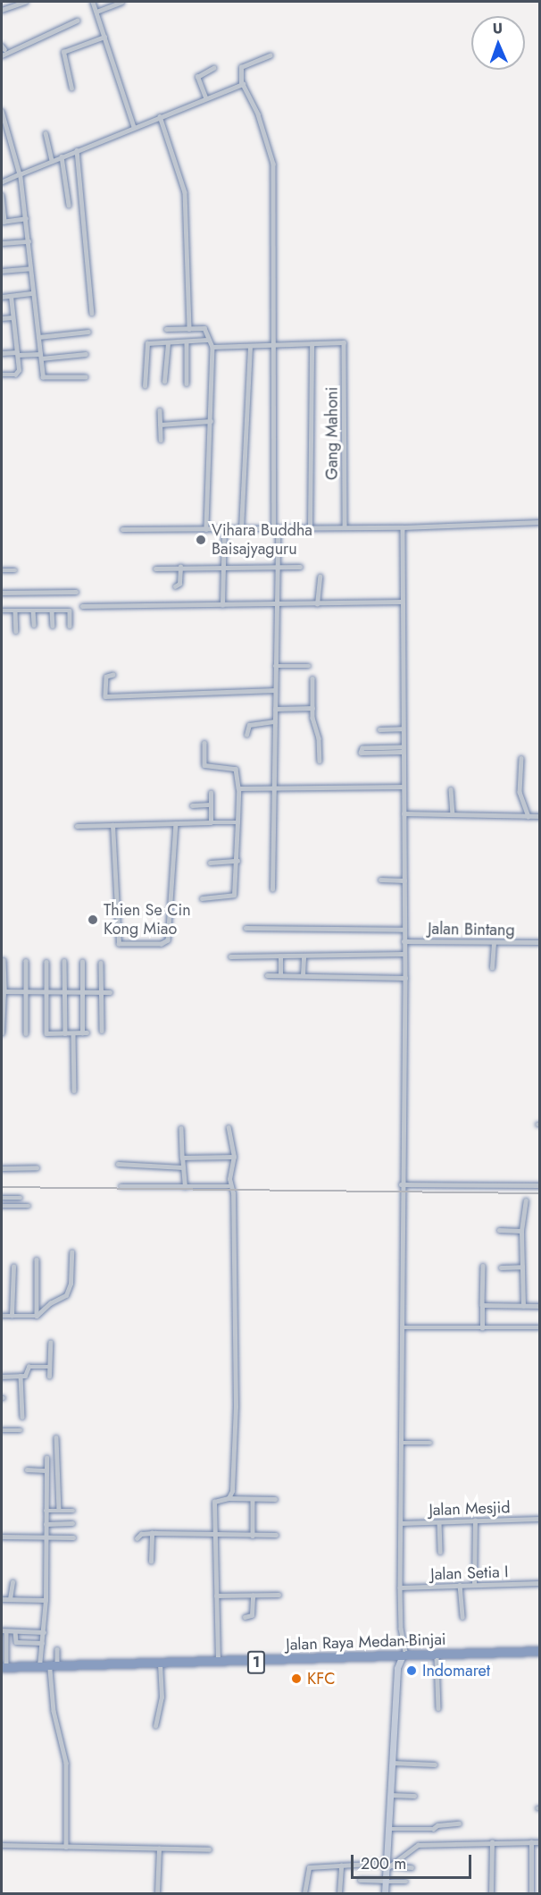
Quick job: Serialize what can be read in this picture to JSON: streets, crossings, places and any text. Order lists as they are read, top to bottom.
{
  "streets": {
    "highway": ["Jalan Raya Medan-Binjai", "1"],
    "street": [
      "Gang Mahoni",
      "Jalan Bintang",
      "Jalan Mesjid",
      "Jalan Setia I"
    ]
  },
  "places": [
    "Vihara Buddha Baisajyaguru",
    "Thien Se Cin Kong Miao",
    "Indomaret",
    "KFC"
  ],
  "scale_bar": "200 m",
  "north": "top"
}
